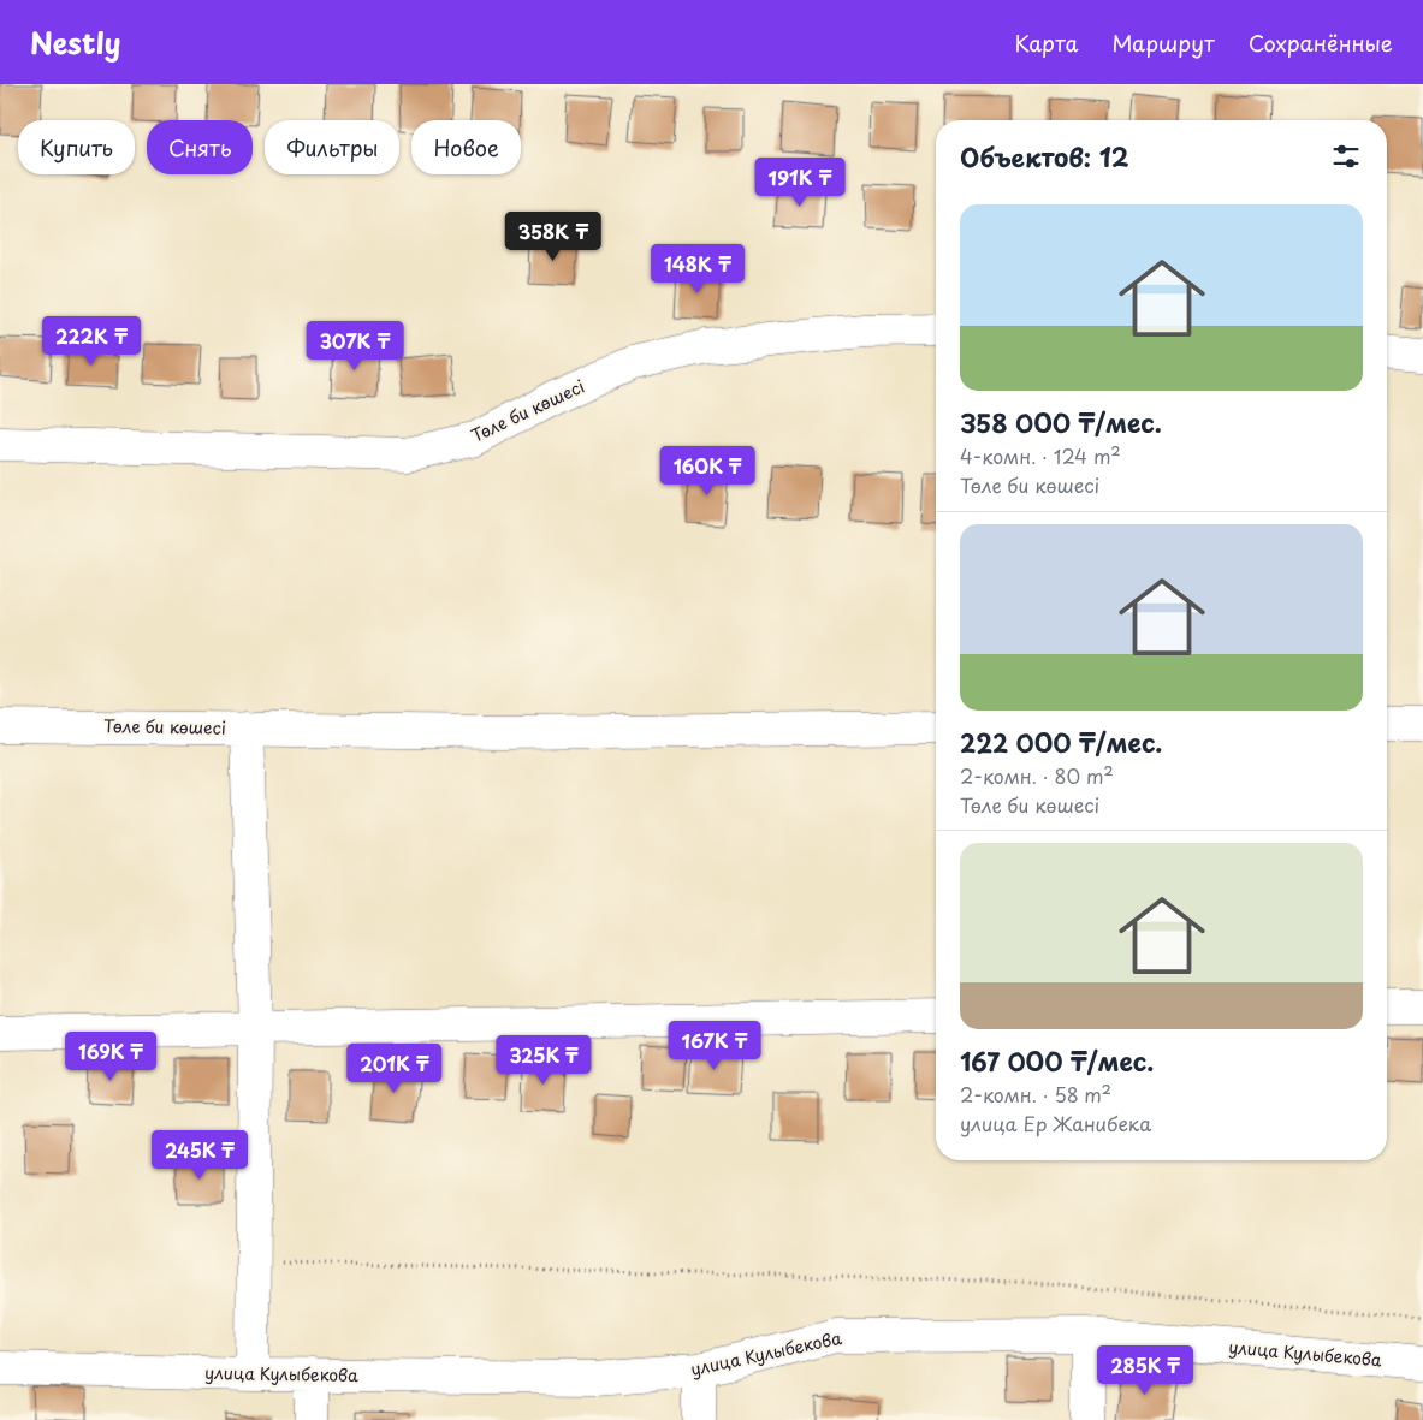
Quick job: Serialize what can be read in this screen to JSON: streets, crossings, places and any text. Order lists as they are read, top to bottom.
{
  "streets": {
    "street": ["Төле би көшесі", "улица Кулыбекова"]
  },
  "page": {
    "header": "Nestly",
    "nav": ["Карта", "Маршрут", "Сохранённые"],
    "chip": [
      "Купить",
      "Снять",
      "Фильтры",
      "Новое"
    ],
    "heading": "Объектов: 12",
    "price": [
      "191K ₸",
      "358K ₸",
      "148K ₸",
      "222K ₸",
      "307K ₸",
      "160K ₸",
      "167K ₸",
      "169K ₸",
      "325K ₸",
      "201K ₸",
      "245K ₸",
      "285K ₸"
    ],
    "list": [
      {
        "name": "358 000 ₸/мес.",
        "note": "4-комн. · 124 m² · Төле би көшесі"
      },
      {
        "name": "222 000 ₸/мес.",
        "note": "2-комн. · 80 m² · Төле би көшесі"
      },
      {
        "name": "167 000 ₸/мес.",
        "note": "2-комн. · 58 m² · улица Ер Жанибека"
      }
    ]
  }
}
